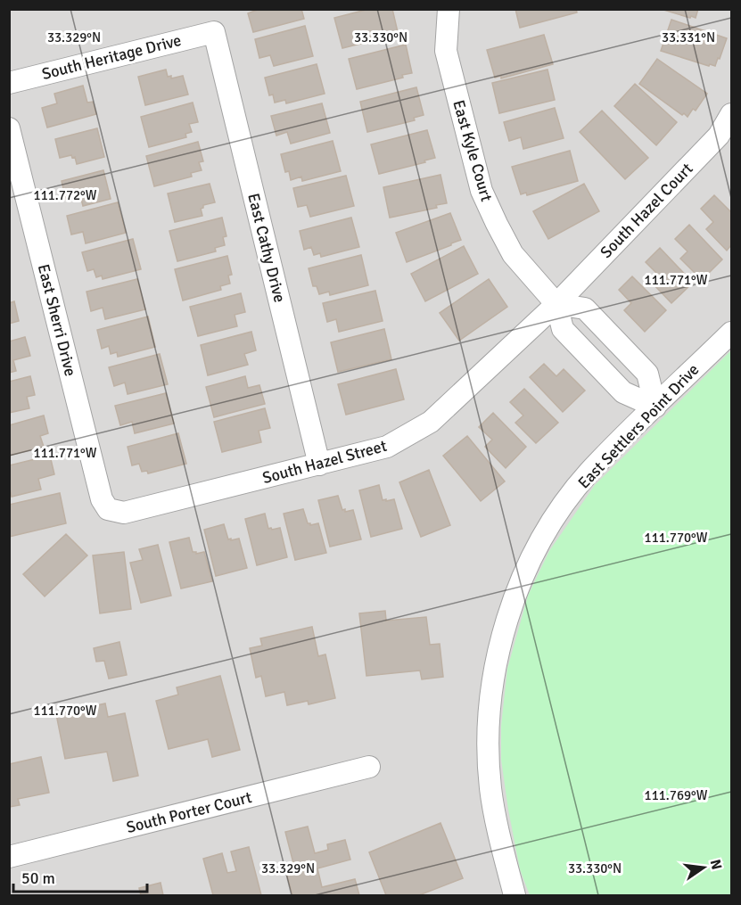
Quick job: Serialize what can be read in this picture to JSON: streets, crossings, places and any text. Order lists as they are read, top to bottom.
{
  "streets": {
    "street": [
      "South Heritage Drive",
      "East Kyle Court",
      "South Hazel Court",
      "East Cathy Drive",
      "East Sherri Drive",
      "East Settlers Point Drive",
      "South Hazel Street",
      "South Porter Court"
    ]
  },
  "crossings": [
    ["South Heritage Drive", "East Cathy Drive"],
    ["East Kyle Court", "South Hazel Court"],
    ["East Kyle Court", "East Settlers Point Drive"],
    ["East Kyle Court", "South Hazel Street"],
    ["South Hazel Court", "South Hazel Street"],
    ["East Cathy Drive", "South Hazel Street"],
    ["East Sherri Drive", "South Hazel Street"]
  ],
  "scale_bar": "50 m",
  "north": "right",
  "coordinates": [
    "33.331°N",
    "33.329°N",
    "33.330°N",
    "111.772°W",
    "111.771°W",
    "111.770°W",
    "111.769°W"
  ]
}
